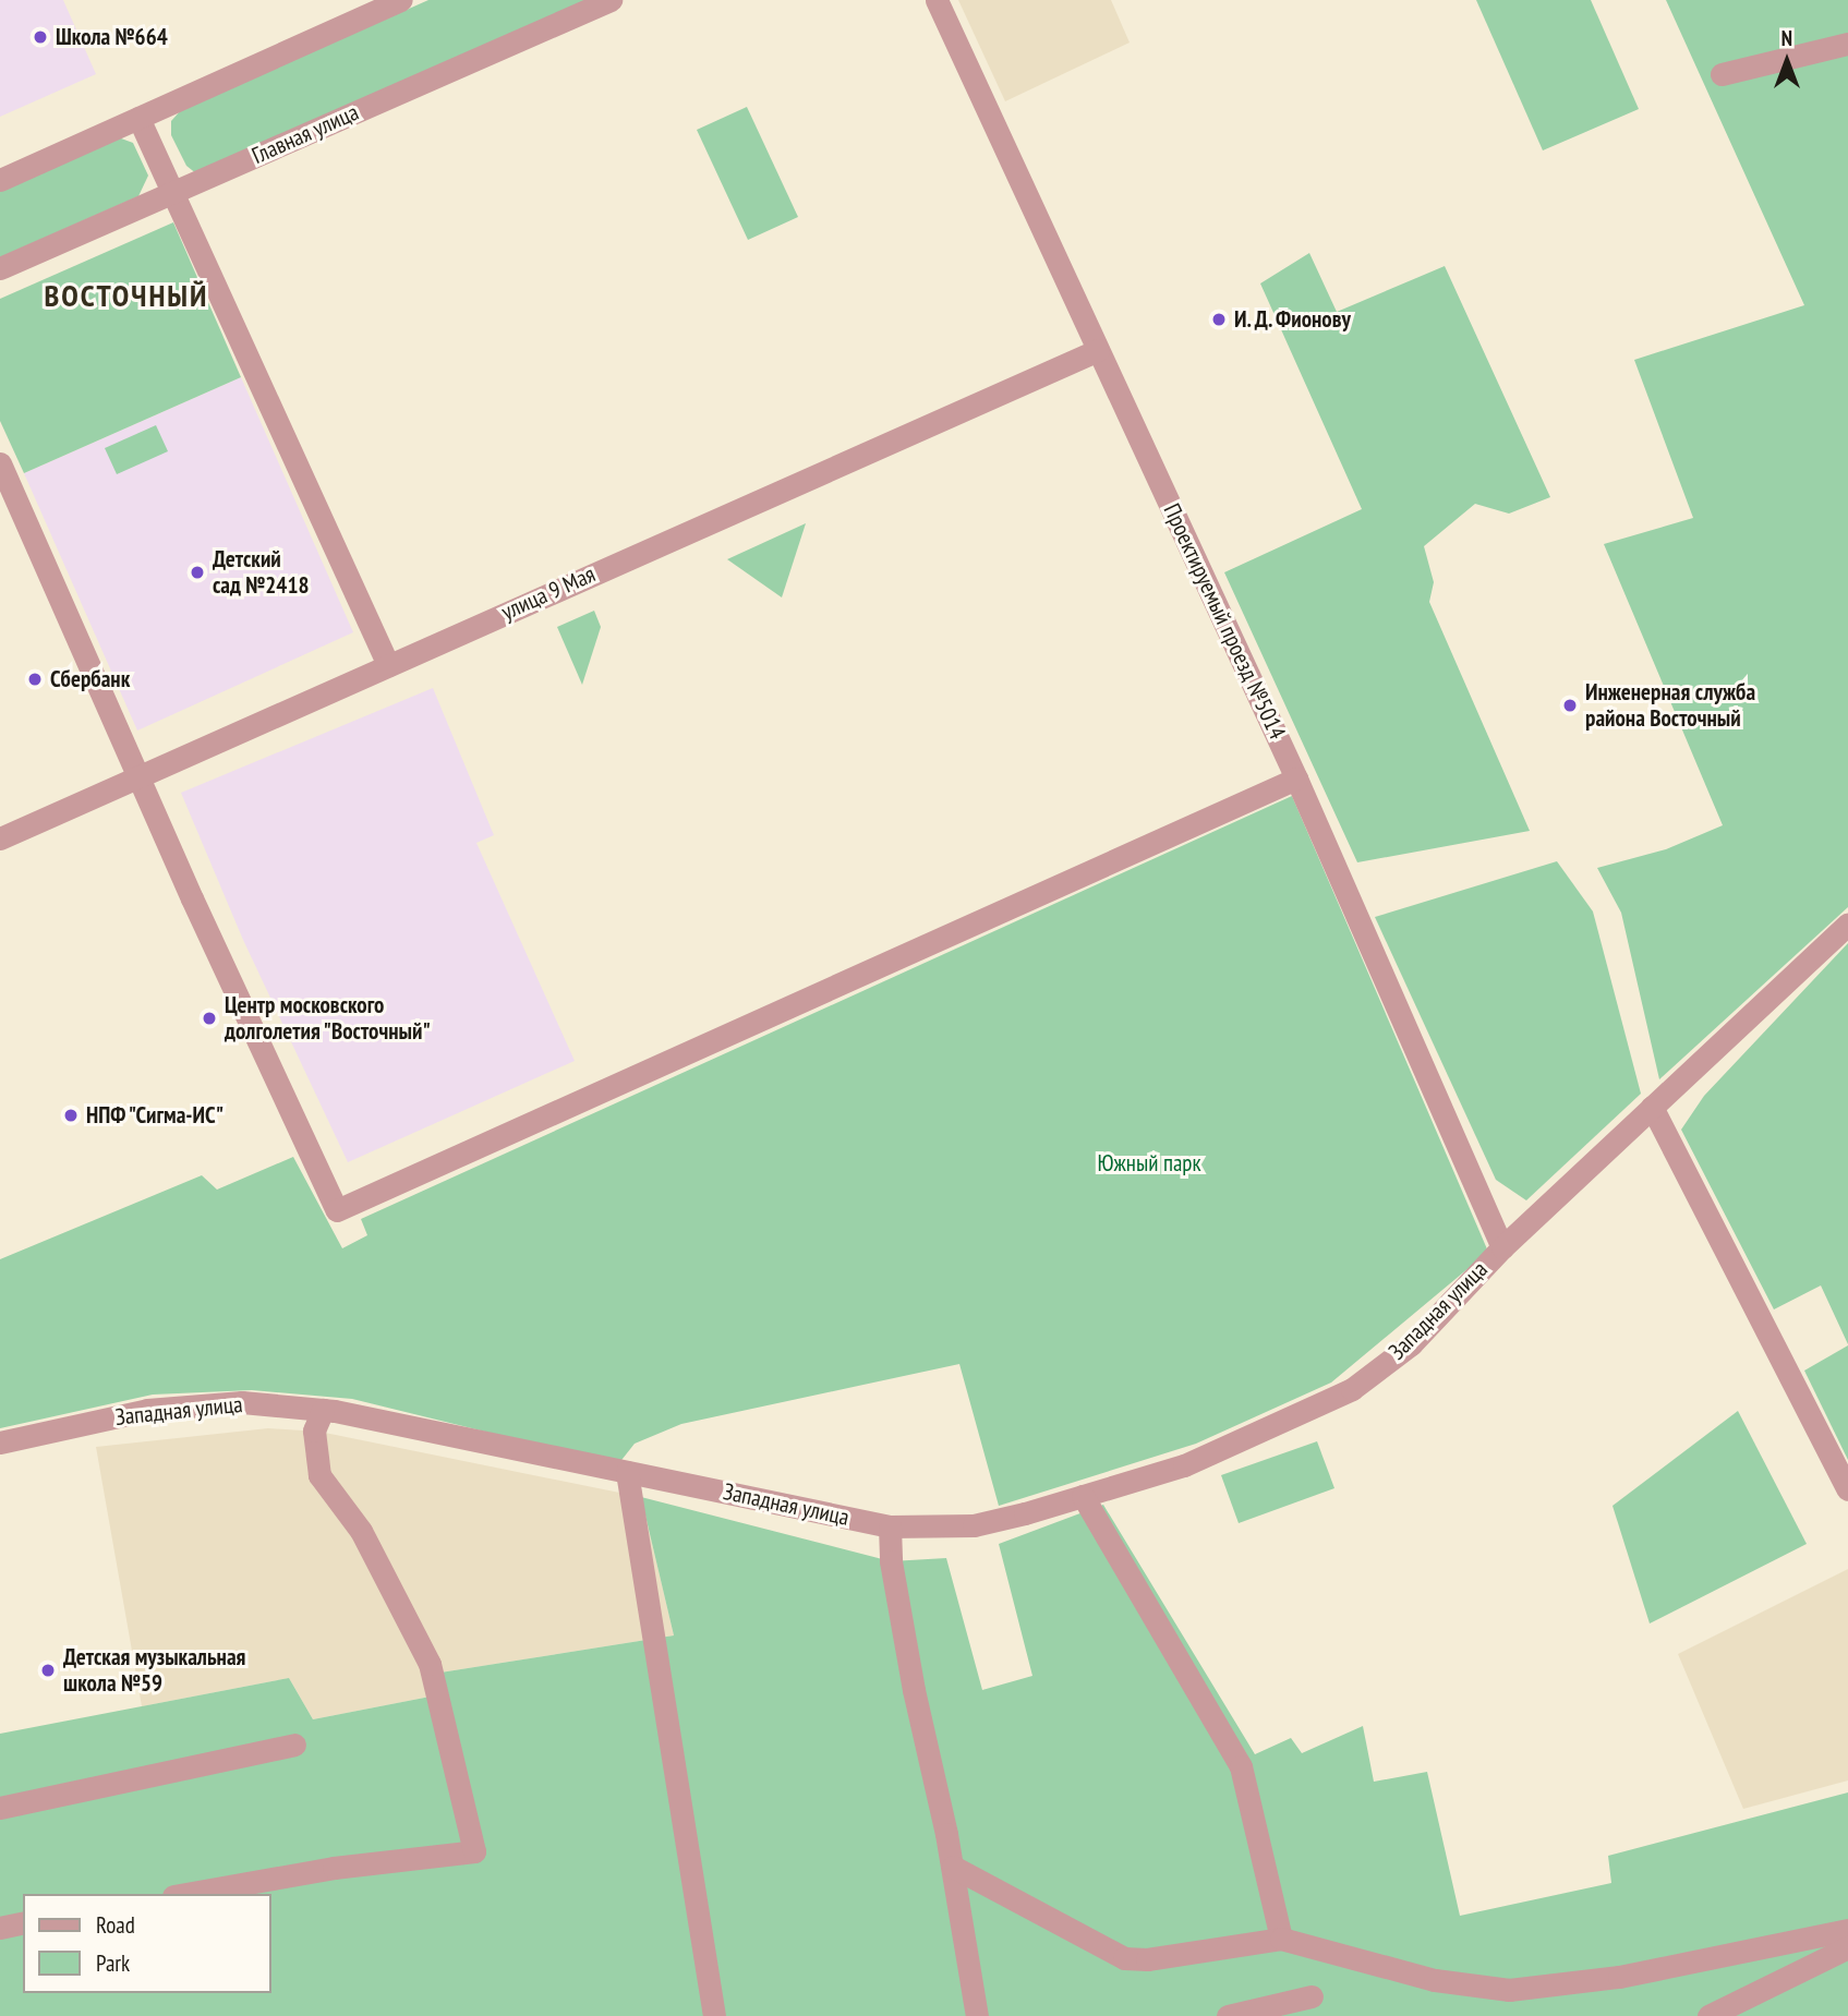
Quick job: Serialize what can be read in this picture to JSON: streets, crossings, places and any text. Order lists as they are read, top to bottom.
{
  "streets": {
    "street": [
      "Главная улица",
      "улица 9 Мая",
      "Проектируемый проезд №5014",
      "Западная улица"
    ]
  },
  "crossings": [
    ["улица 9 Мая", "Проектируемый проезд №5014"],
    ["Проектируемый проезд №5014", "Западная улица"]
  ],
  "districts": ["ВОСТОЧНЫЙ"],
  "parks": ["Южный парк"],
  "places": [
    "Школа №664",
    "И. Д. Фионову",
    "Детский сад №2418",
    "Сбербанк",
    "Инженерная служба района Восточный",
    "Центр московского долголетия \"Восточный\"",
    "НПФ \"Сигма-ИС\"",
    "Детская музыкальная школа №59"
  ],
  "legend": ["Road", "Park"],
  "north": "top"
}
